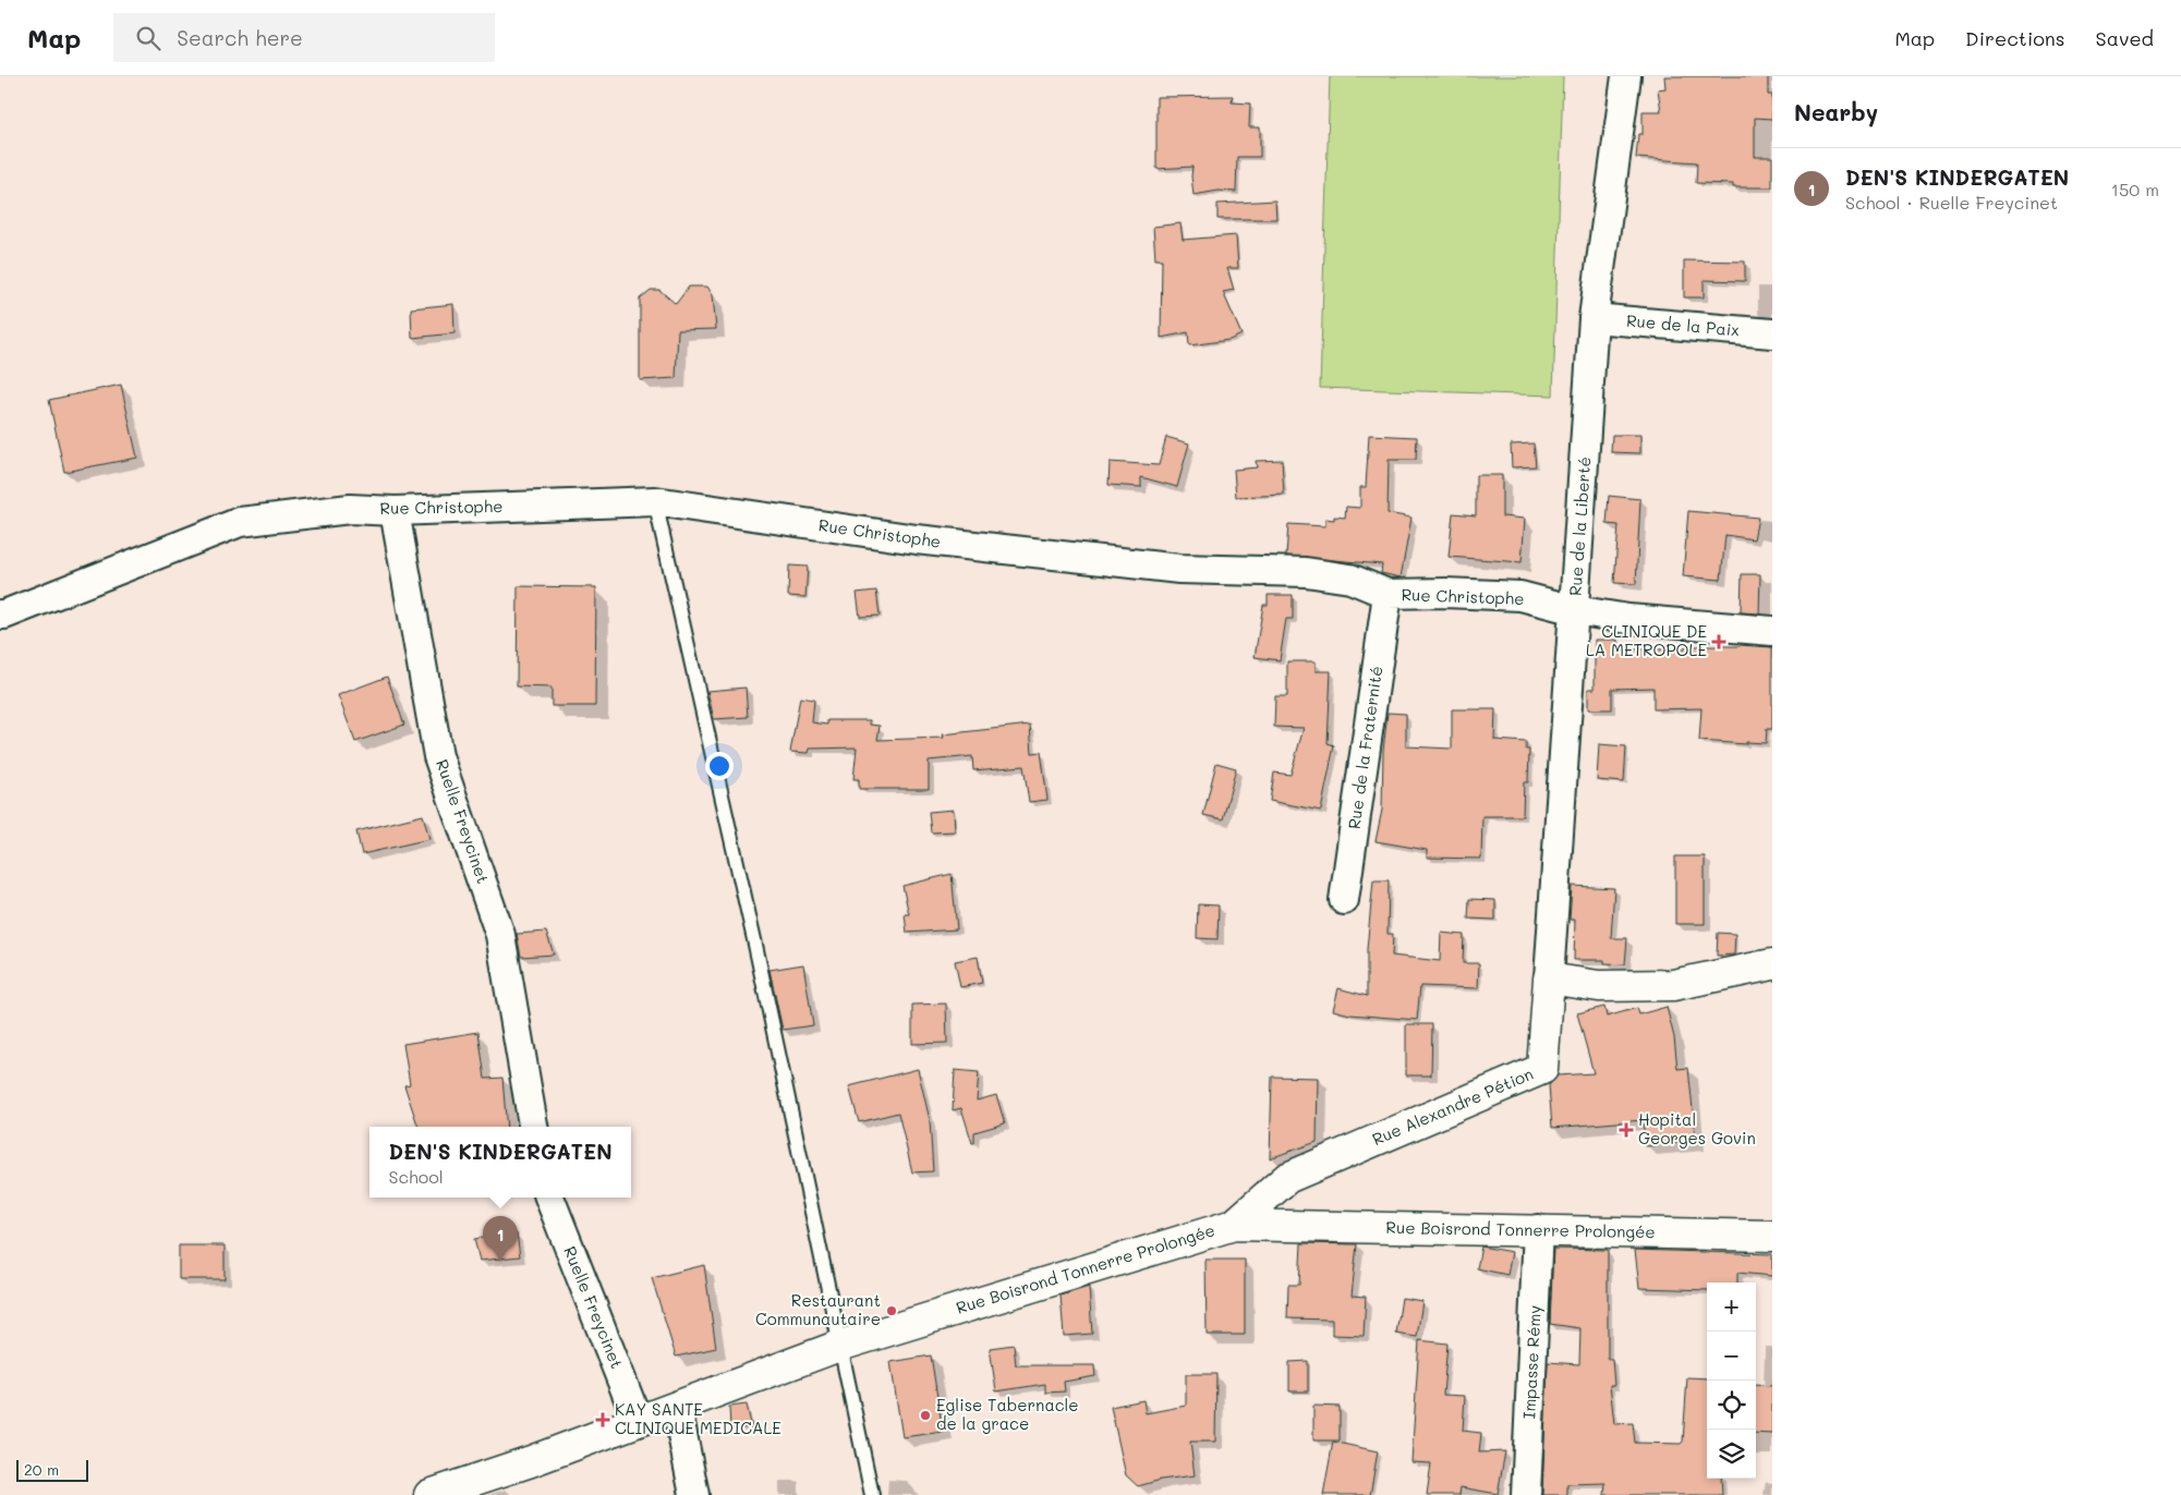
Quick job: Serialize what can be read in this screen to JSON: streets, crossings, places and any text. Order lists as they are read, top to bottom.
{
  "streets": {
    "street": [
      "Rue de la Paix",
      "Rue Christophe",
      "Rue de la Liberté",
      "Rue de la Fraternité",
      "Ruelle Freycinet",
      "Rue Alexandre Pétion",
      "Rue Boisrond Tonnerre Prolongée",
      "Impasse Rémy"
    ]
  },
  "crossings": [
    ["Rue de la Paix", "Rue de la Liberté"],
    ["Rue Christophe", "Rue de la Liberté"],
    ["Rue Christophe", "Rue de la Fraternité"],
    ["Rue Christophe", "Ruelle Freycinet"],
    ["Rue de la Liberté", "Rue Alexandre Pétion"],
    ["Ruelle Freycinet", "Rue Boisrond Tonnerre Prolongée"],
    ["Rue Alexandre Pétion", "Rue Boisrond Tonnerre Prolongée"],
    ["Rue Boisrond Tonnerre Prolongée", "Impasse Rémy"]
  ],
  "places": {
    "health": ["CLINIQUE DE LA METROPOLE", "Hopital Georges Govin", "KAY SANTE CLINIQUE MEDICALE"],
    "other": ["Restaurant Communautaire", "Eglise Tabernacle de la grace"]
  },
  "scale_bar": "20 m",
  "page": {
    "header": "Map",
    "search": "Search here",
    "nav": ["Map", "Directions", "Saved"],
    "heading": "Nearby",
    "list": [
      {
        "mark": "1",
        "name": "DEN'S KINDERGATEN",
        "note": "School · Ruelle Freycinet",
        "value": "150 m"
      }
    ],
    "popup": ["DEN'S KINDERGATEN", "School"],
    "pins": "1",
    "map_buttons": ["+", "−"],
    "scale": "20 m"
  }
}
